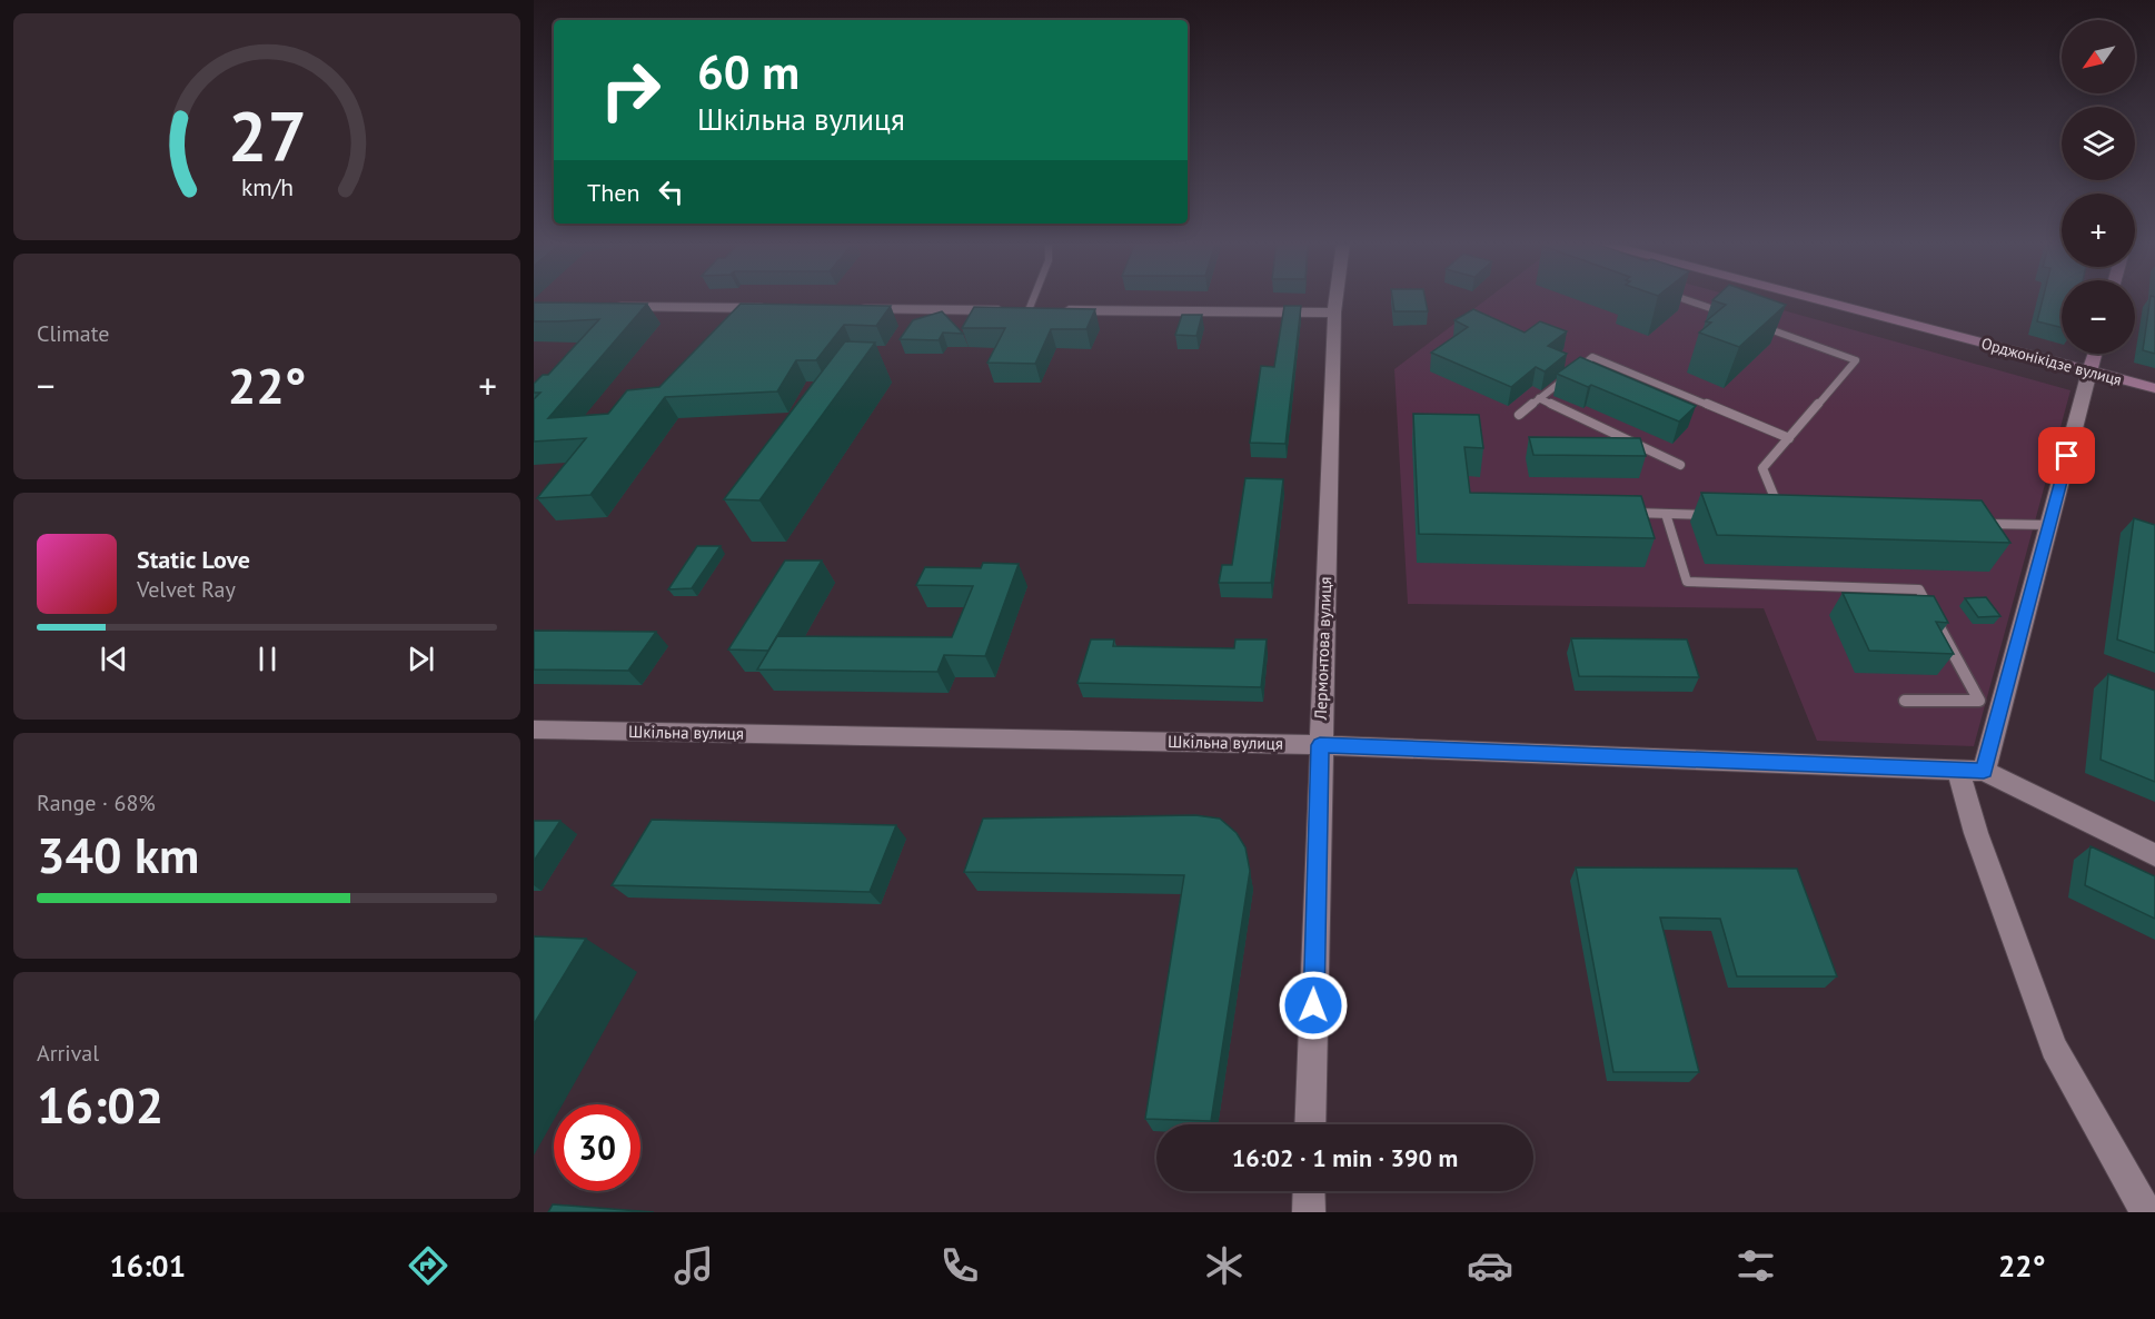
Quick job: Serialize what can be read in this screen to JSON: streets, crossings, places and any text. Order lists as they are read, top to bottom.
{
  "streets": {
    "main road": ["Орджонікідзе вулиця"],
    "street": ["Лермонтова вулиця", "Шкільна вулиця"]
  },
  "crossings": [
    ["Лермонтова вулиця", "Шкільна вулиця"]
  ],
  "north": "bottom left",
  "page": {
    "map_buttons": ["+", "−"],
    "turn": ["60 m", "Шкільна вулиця"],
    "then": "Then",
    "tile": [
      "Climate",
      ["Range · 68%", "340 km"],
      ["Arrival", "16:02"]
    ],
    "heat": ["−", "22°", "+"],
    "song": ["Static Love", "Velvet Ray"],
    "limit": "30",
    "trip": "16:02 · 1 min · 390 m",
    "tabs": ["16:01", "22°"],
    "gauge": ["27", "km/h"]
  }
}
